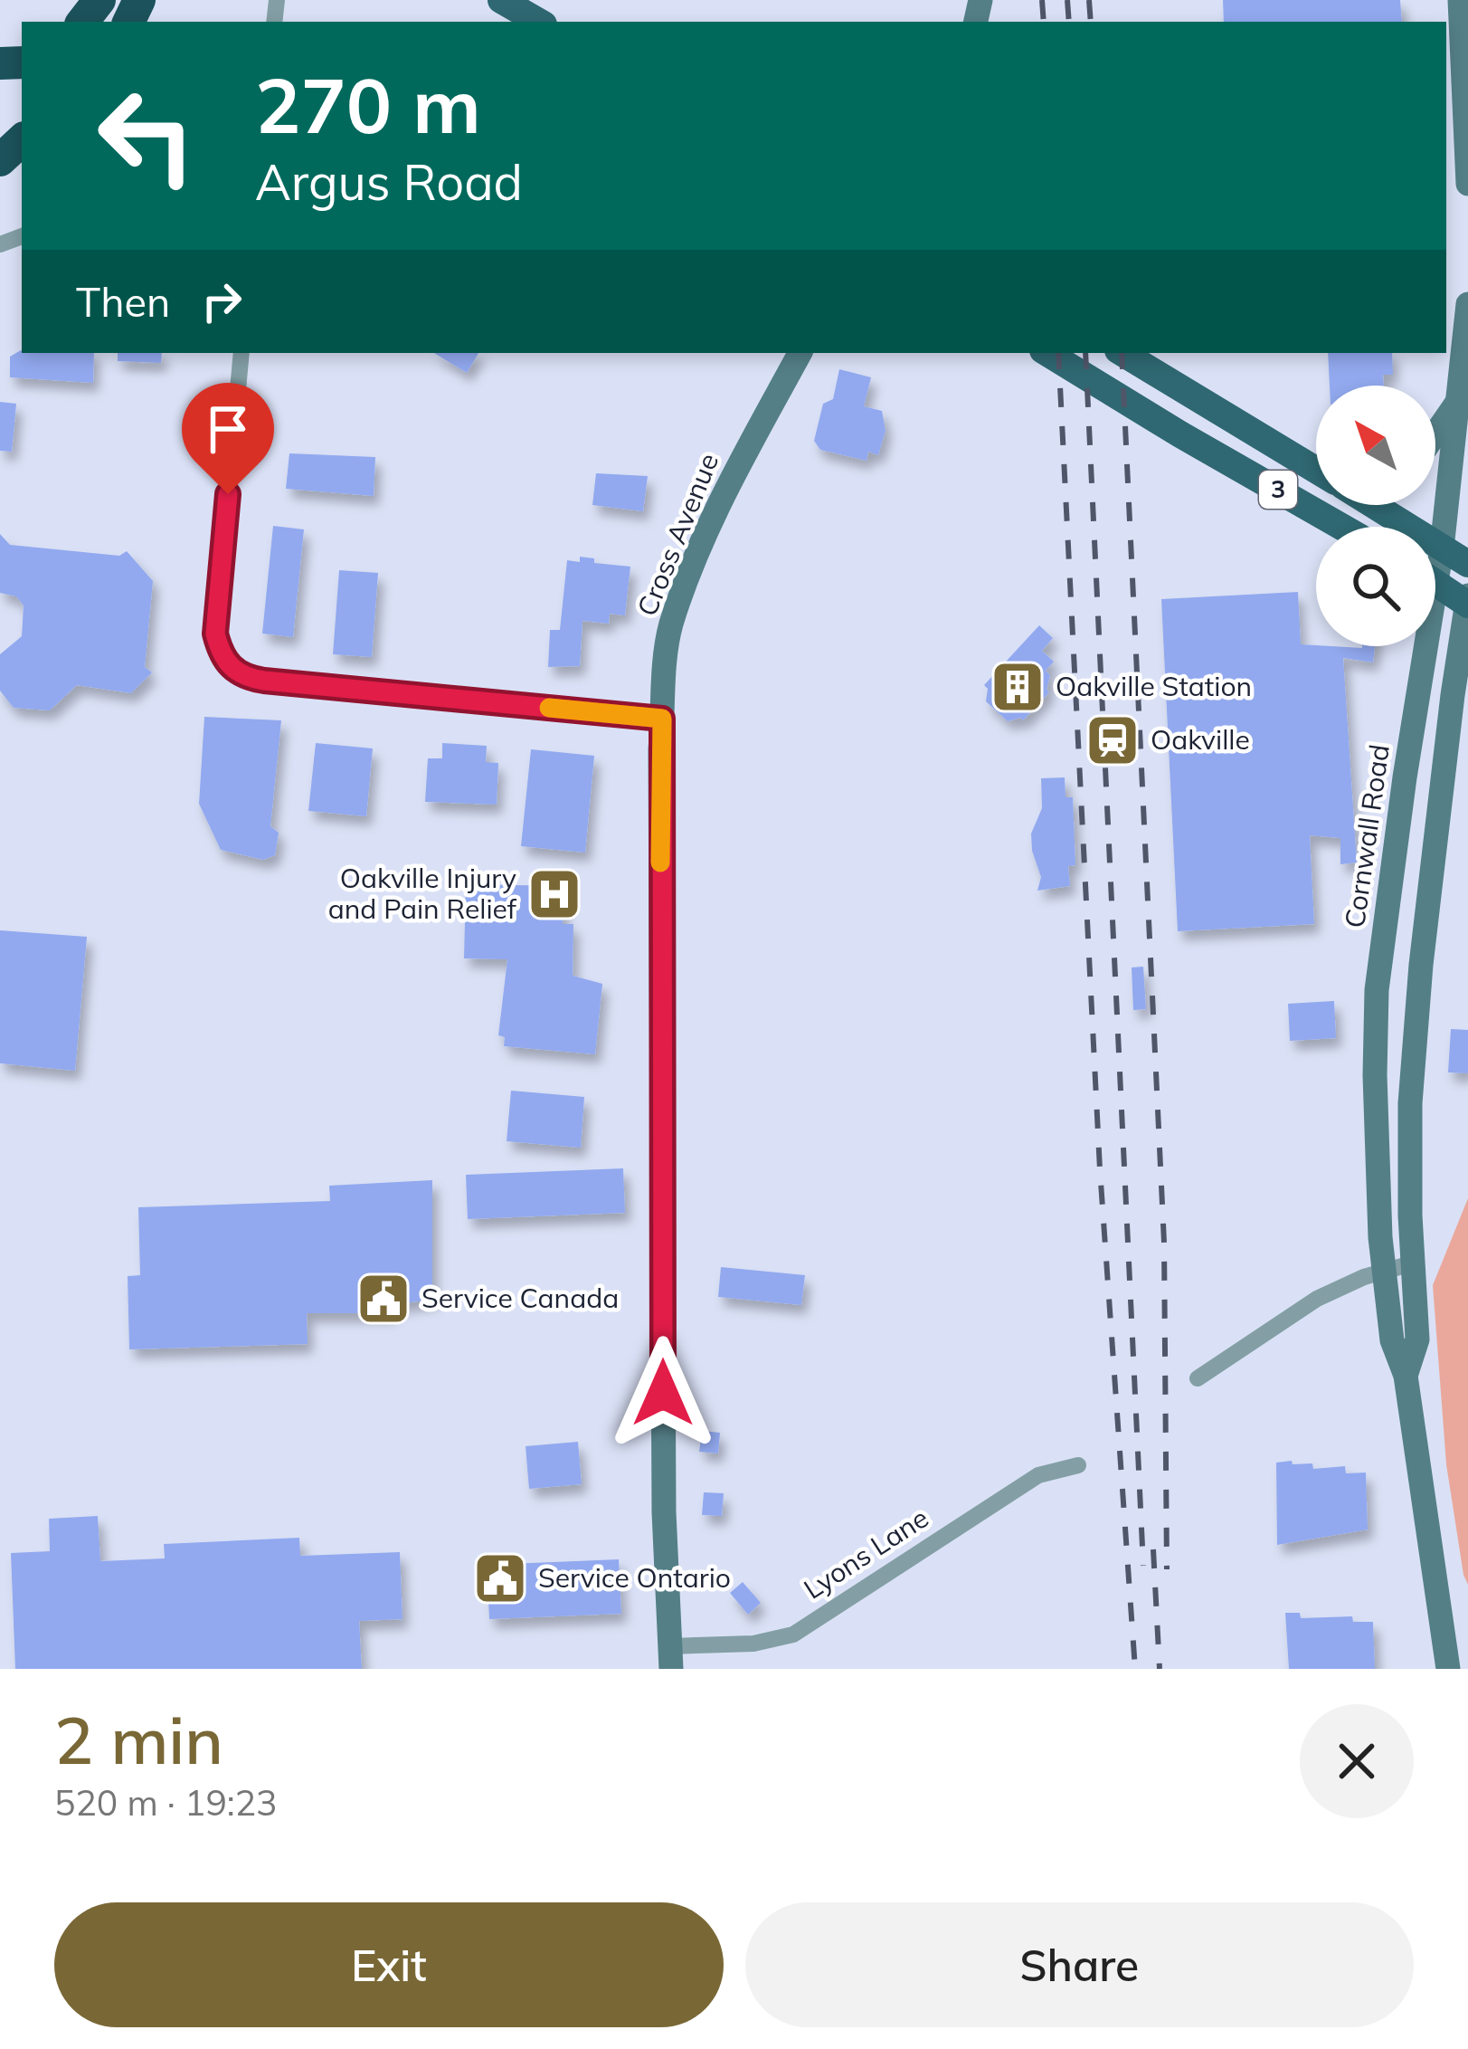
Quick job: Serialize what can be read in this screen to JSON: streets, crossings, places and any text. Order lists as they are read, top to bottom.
{
  "streets": {
    "main road": ["3", "Cross Avenue", "Cornwall Road"],
    "street": ["Lyons Lane"]
  },
  "crossings": [
    ["Cross Avenue", "Lyons Lane"]
  ],
  "places": {
    "building": ["Oakville Station"],
    "station": ["Oakville"],
    "hospital": ["Oakville Injury and Pain Relief"],
    "public building": ["Service Canada", "Service Ontario"]
  },
  "north": "top left",
  "page": {
    "turn": ["270 m", "Argus Road"],
    "then": "Then",
    "heading": ["2 min", "520 m · 19:23"],
    "buttons": ["Exit", "Share"]
  }
}
